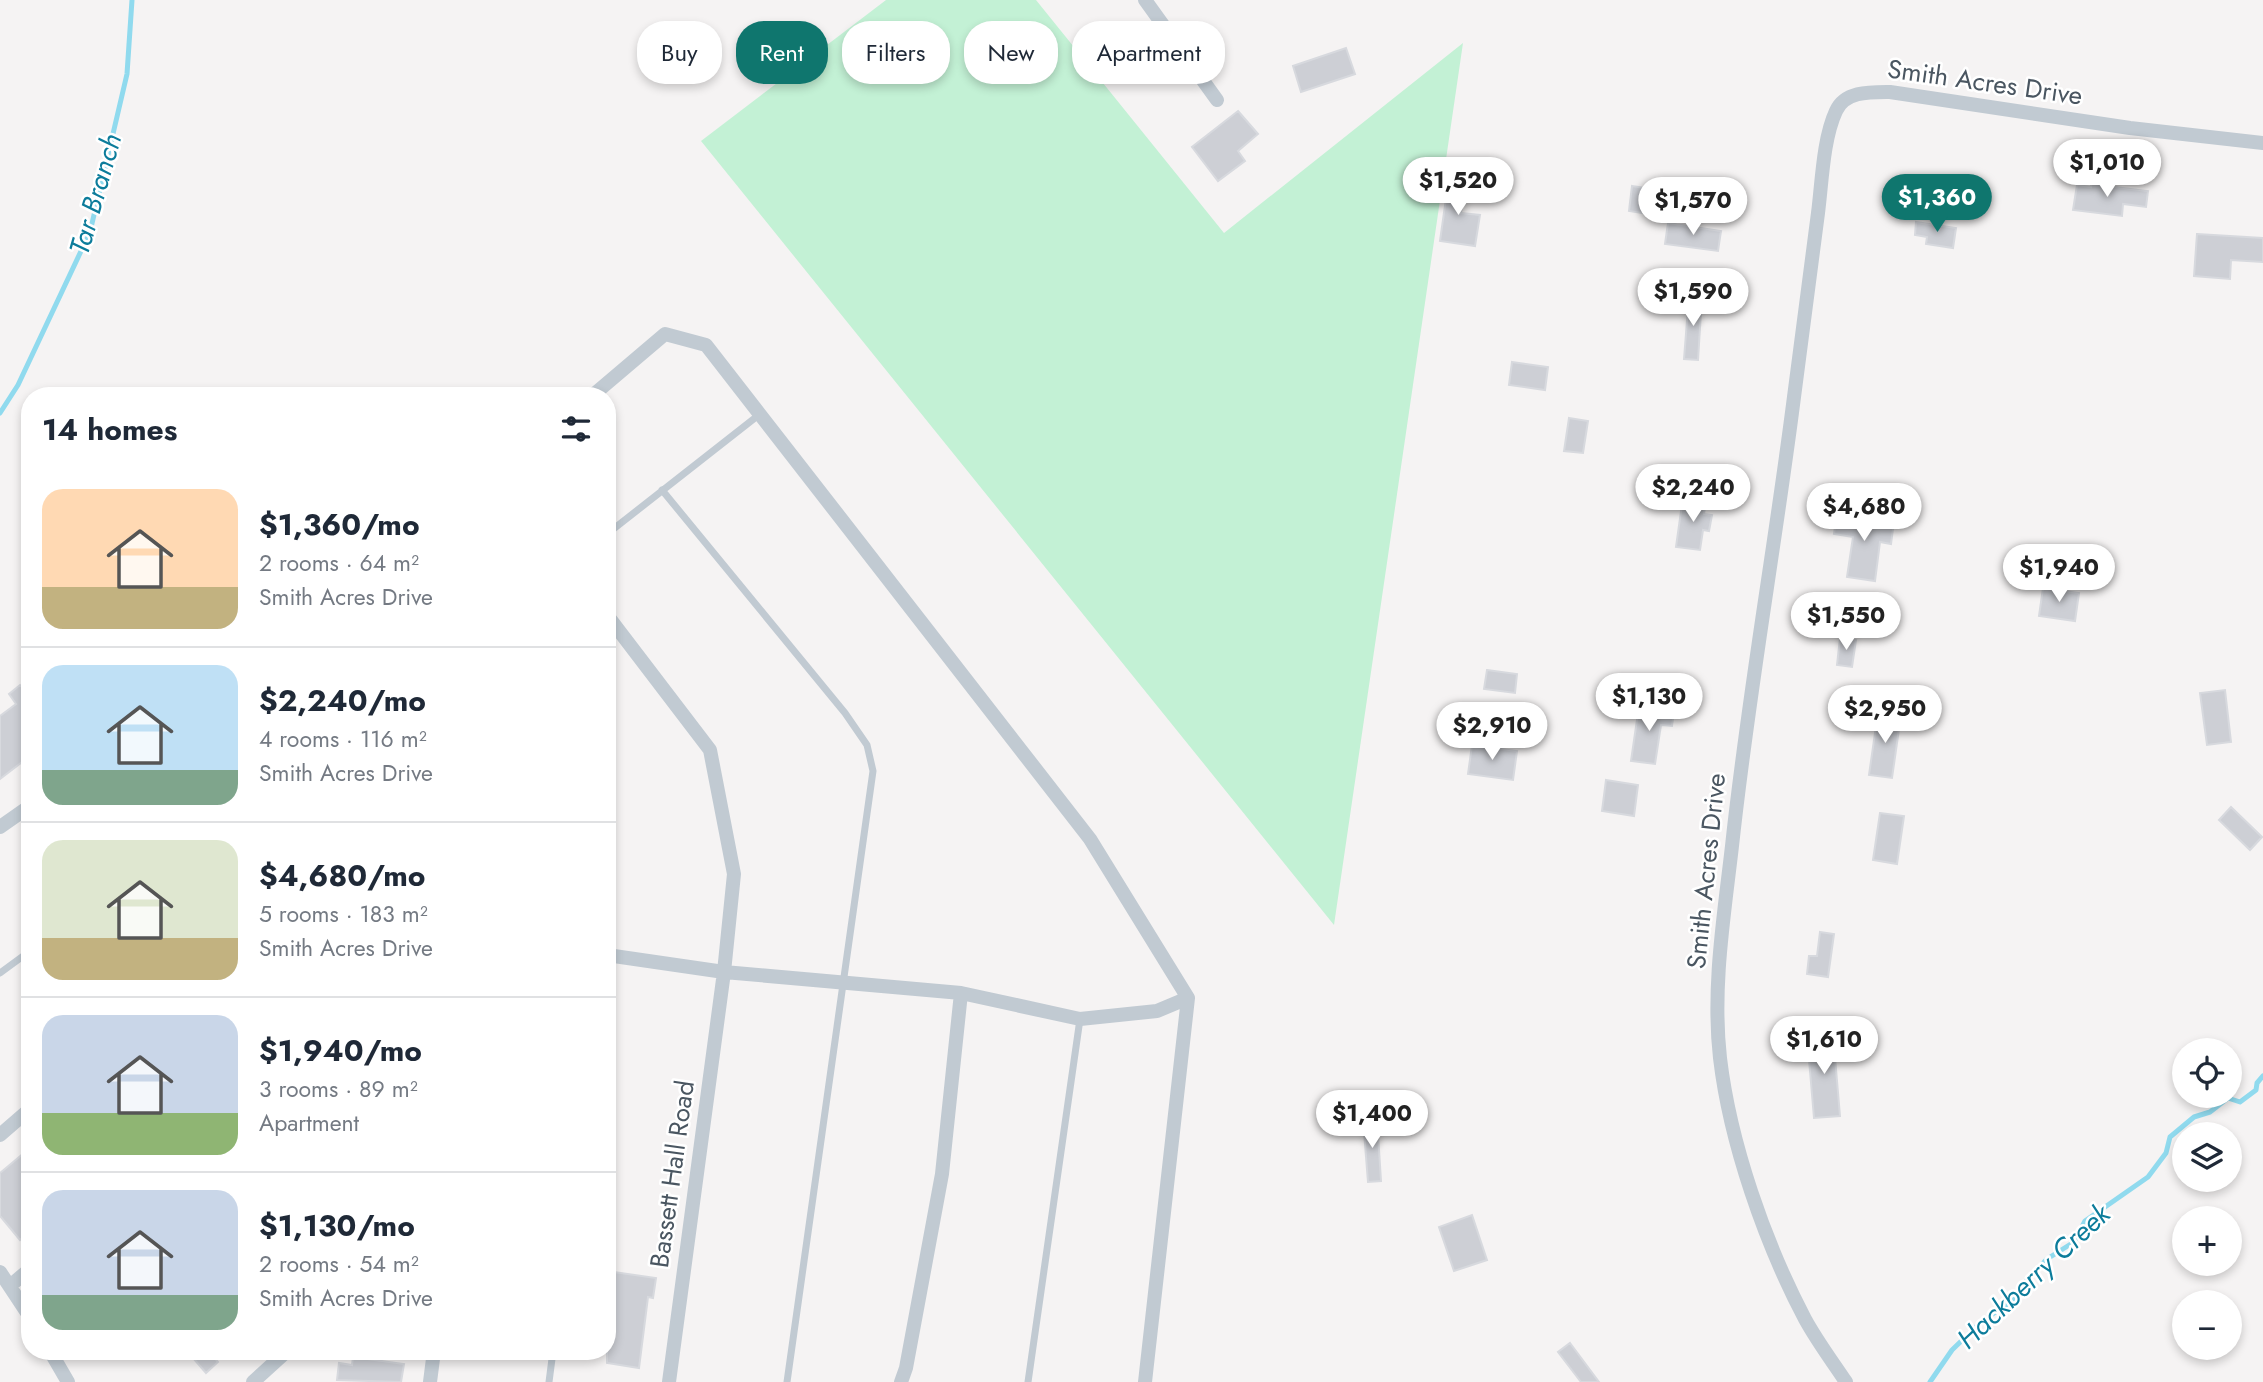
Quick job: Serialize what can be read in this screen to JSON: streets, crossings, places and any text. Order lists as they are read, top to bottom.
{
  "streets": {
    "street": ["Smith Acres Drive", "Bassett Hall Road"]
  },
  "water": ["Tar Branch", "Hackberry Creek"],
  "page": {
    "chip": [
      "Buy",
      "Rent",
      "Filters",
      "New",
      "Apartment"
    ],
    "price": [
      "$1,010",
      "$1,520",
      "$1,360",
      "$1,570",
      "$1,590",
      "$2,240",
      "$4,680",
      "$1,940",
      "$1,550",
      "$1,130",
      "$2,950",
      "$2,910",
      "$1,610",
      "$1,400"
    ],
    "heading": "14 homes",
    "list": [
      {
        "name": "$1,360/mo",
        "note": "2 rooms · 64 m² · Smith Acres Drive"
      },
      {
        "name": "$2,240/mo",
        "note": "4 rooms · 116 m² · Smith Acres Drive"
      },
      {
        "name": "$4,680/mo",
        "note": "5 rooms · 183 m² · Smith Acres Drive"
      },
      {
        "name": "$1,940/mo",
        "note": "3 rooms · 89 m² · Apartment"
      },
      {
        "name": "$1,130/mo",
        "note": "2 rooms · 54 m² · Smith Acres Drive"
      }
    ],
    "map_buttons": ["+", "−"]
  }
}
